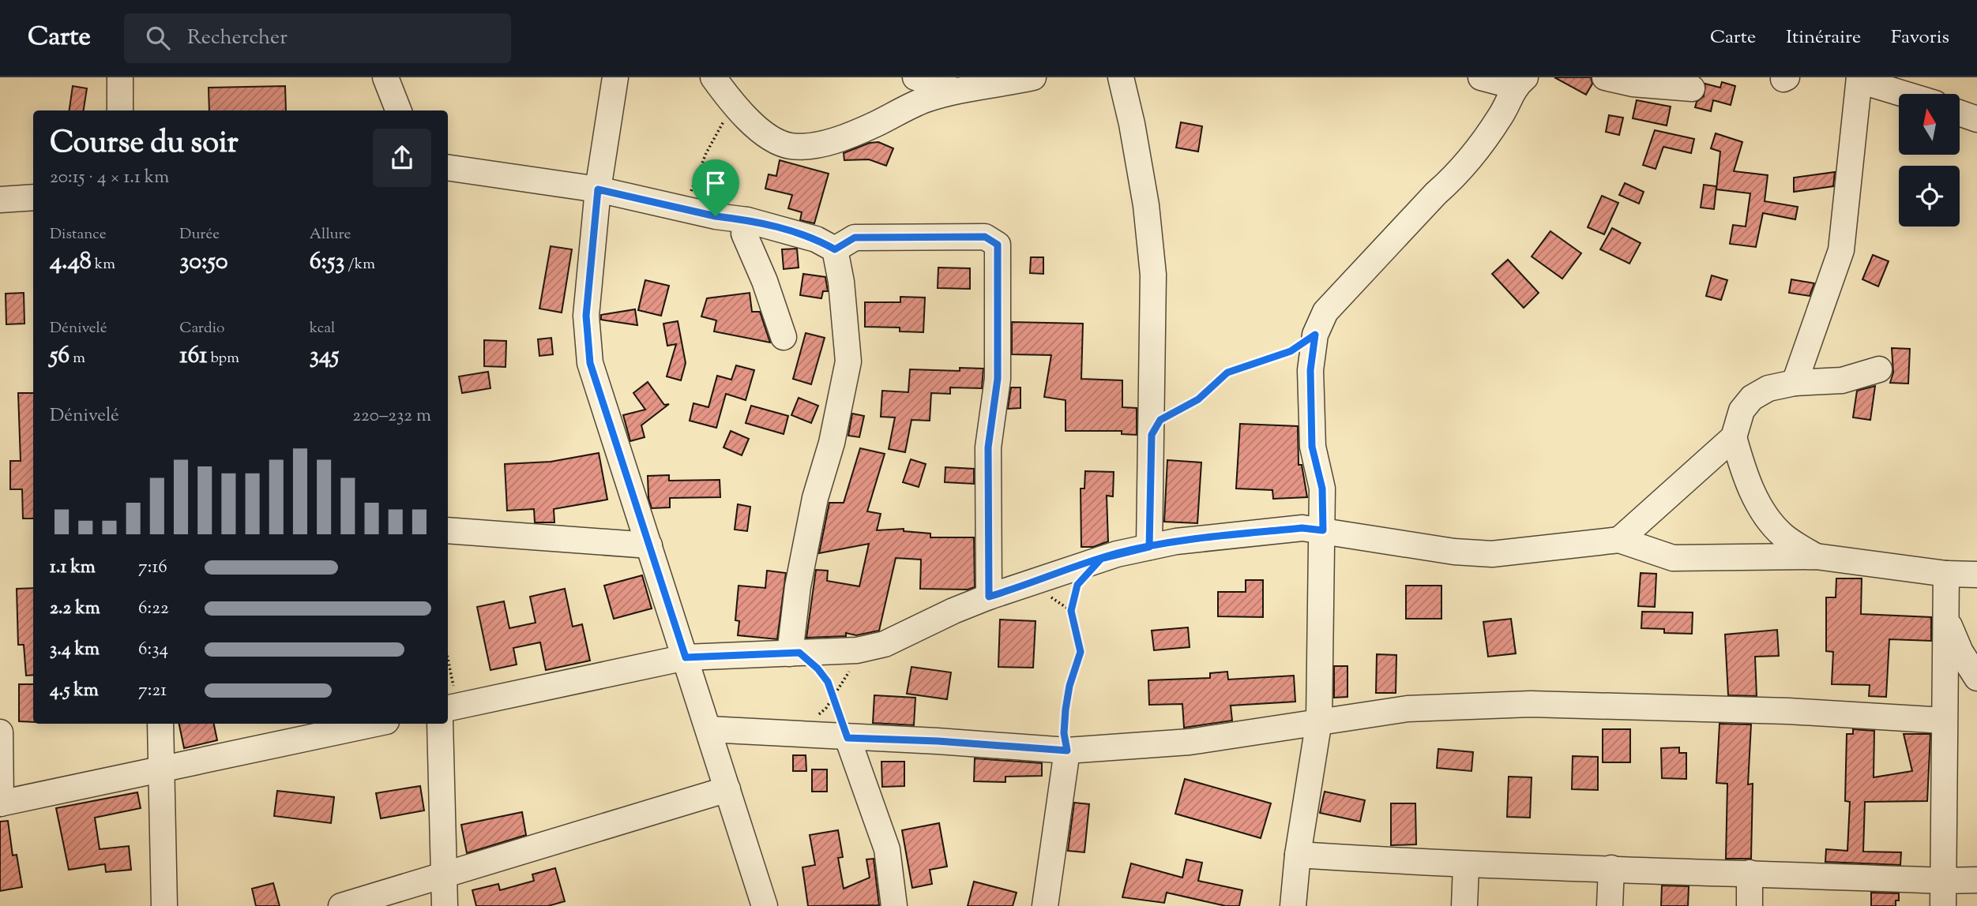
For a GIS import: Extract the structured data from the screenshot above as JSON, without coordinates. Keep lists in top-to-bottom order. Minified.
{"north":"top","page":{"header":"Carte","search":"Rechercher","nav":["Carte","Itinéraire","Favoris"],"heading":["Course du soir","20:15 · 4 × 1.1 km"],"stats":[["Distance","4.48 km"],["Durée","30:50"],["Allure","6:53 /km"],["Dénivelé","56 m"],["Cardio","161 bpm"],["kcal","345"]],"chart":["Dénivelé","220–232 m"],"list":[{"name":"1.1 km","note":"7:16"},{"name":"2.2 km","note":"6:22"},{"name":"3.4 km","note":"6:34"},{"name":"4.5 km","note":"7:21"}]}}
